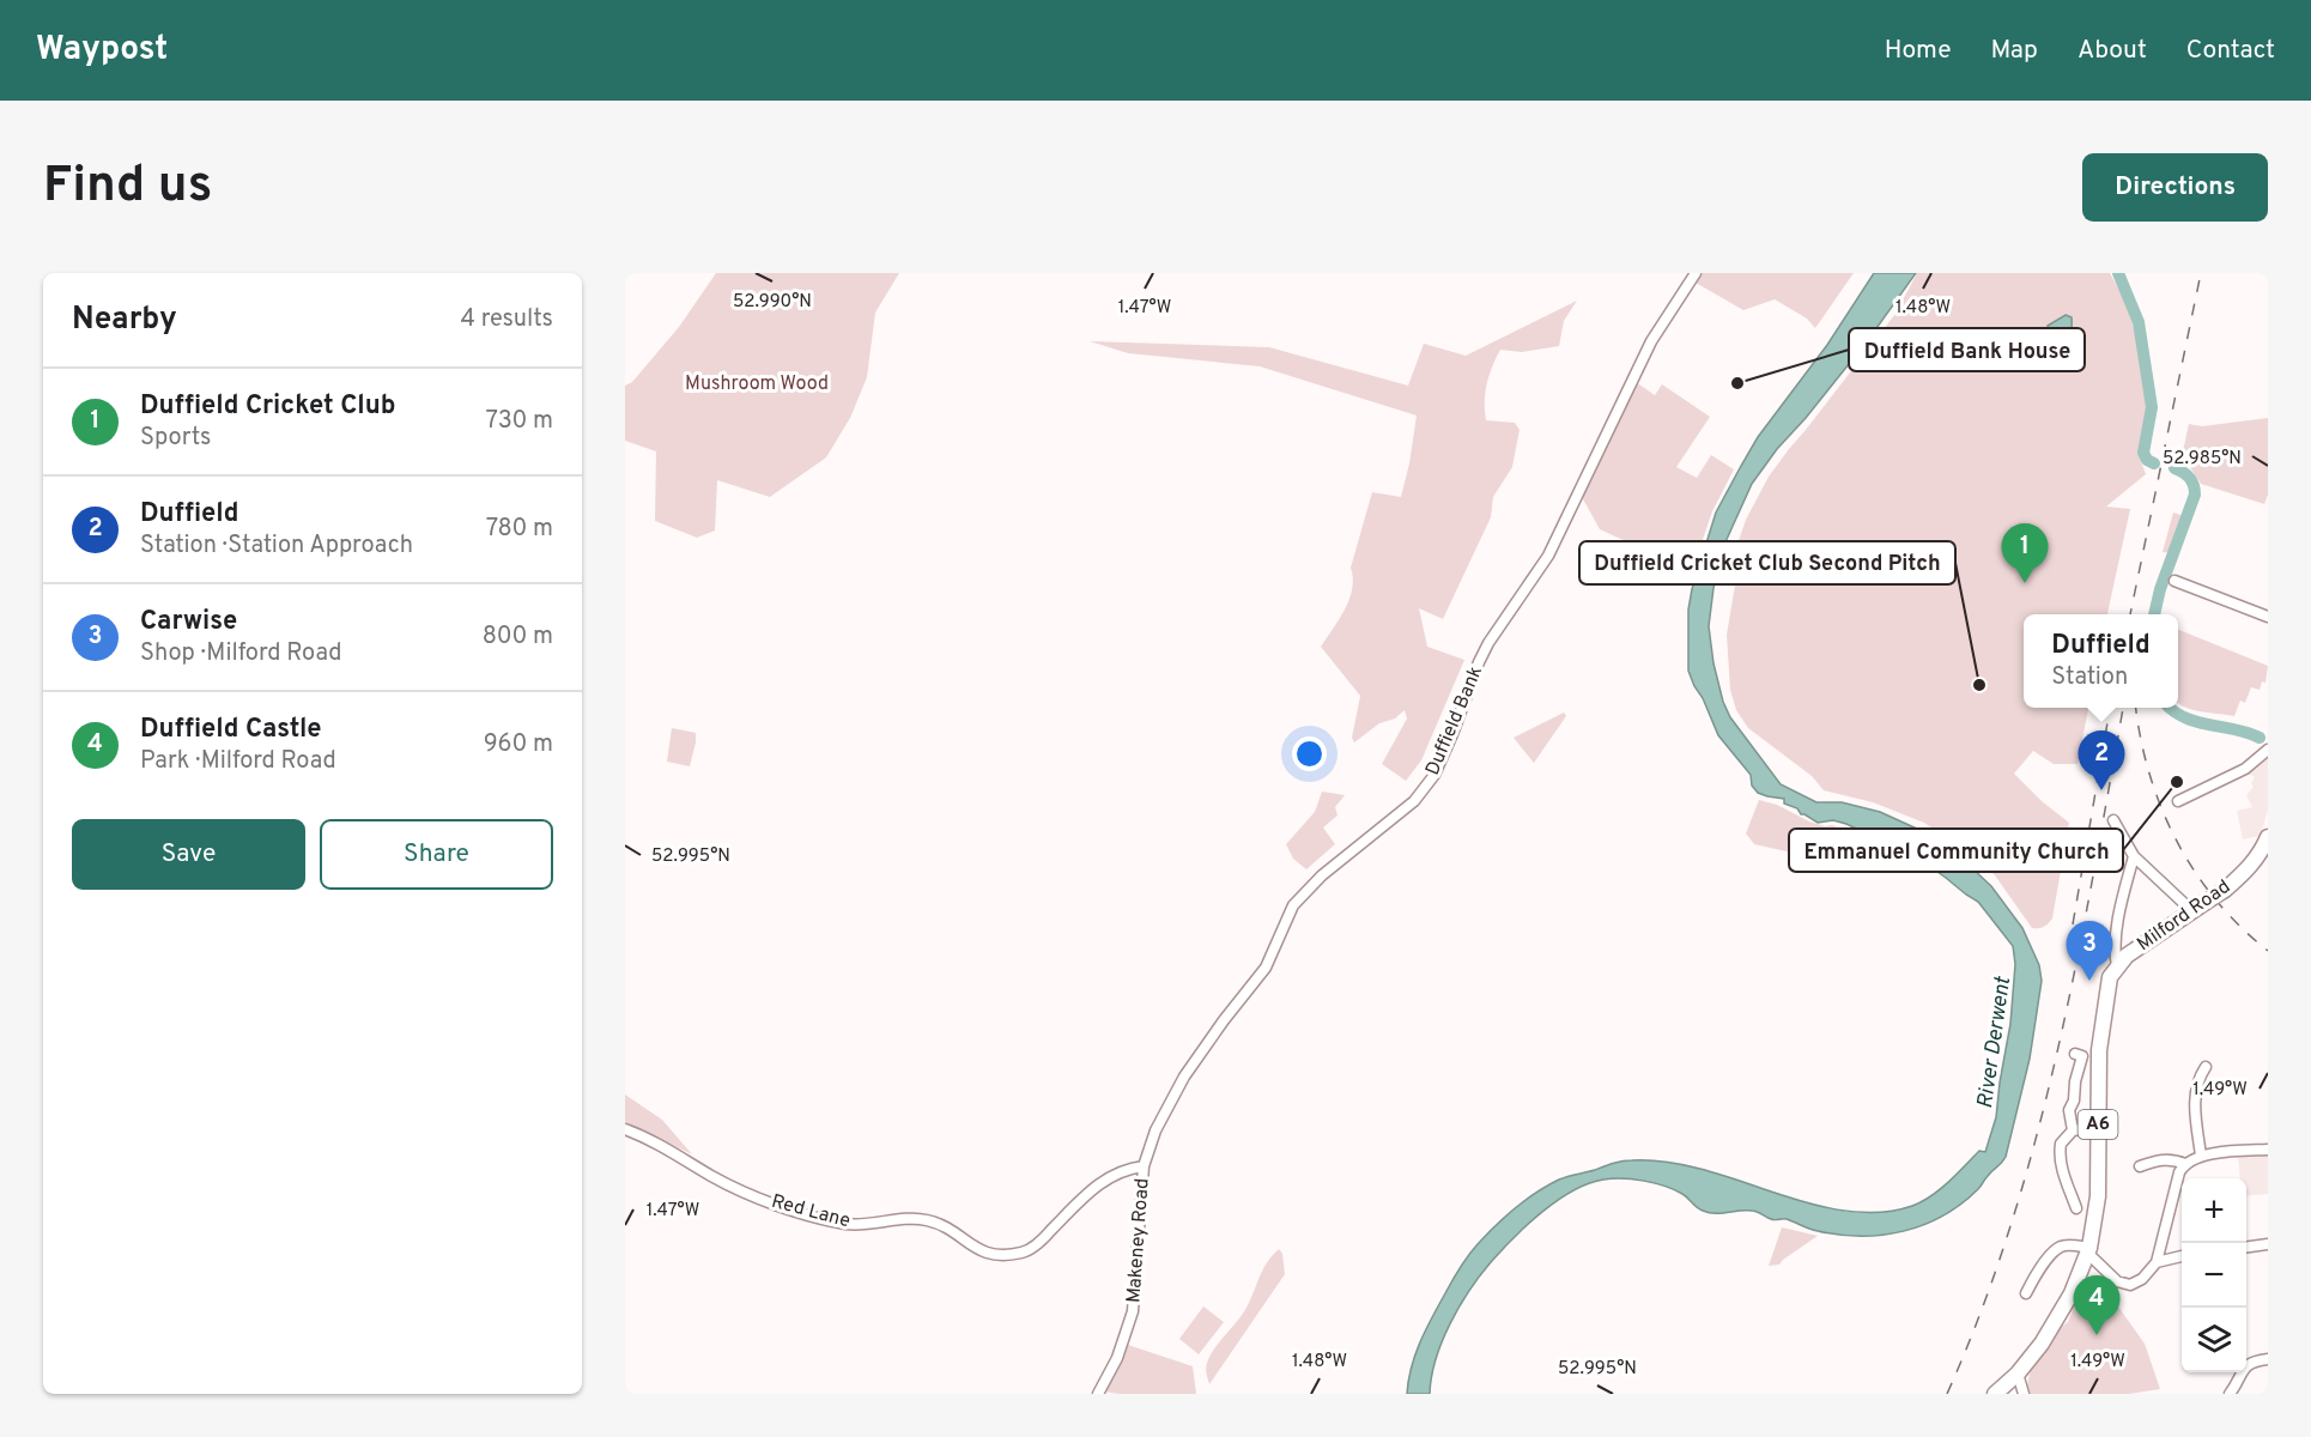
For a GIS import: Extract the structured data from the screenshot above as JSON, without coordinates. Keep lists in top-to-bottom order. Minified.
{"streets":{"highway":["Milford Road","A6"],"street":["Duffield Bank","Red Lane","Makeney Road"]},"crossings":[["Duffield Bank","Red Lane"],["Duffield Bank","Makeney Road"],["Red Lane","Makeney Road"]],"water":["River Derwent"],"parks":["Mushroom Wood"],"places":["Duffield Bank House","Duffield Cricket Club Second Pitch","Emmanuel Community Church"],"page":{"header":"Waypost","nav":["Home","Map","About","Contact"],"buttons":["Directions",["Save","Share"]],"title":"Find us","heading":["Nearby","4 results"],"list":[{"mark":"1","name":"Duffield Cricket Club","note":"Sports","value":"730 m"},{"mark":"2","name":"Duffield","note":"Station · Station Approach","value":"780 m"},{"mark":"3","name":"Carwise","note":"Shop · Milford Road","value":"800 m"},{"mark":"4","name":"Duffield Castle","note":"Park · Milford Road","value":"960 m"}],"pins":["1","2","3","4"],"popup":["Duffield","Station"],"map_buttons":["+","−"]},"coordinates":["52.990°N","1.47°W","1.48°W","52.985°N","52.995°N","1.49°W"]}
